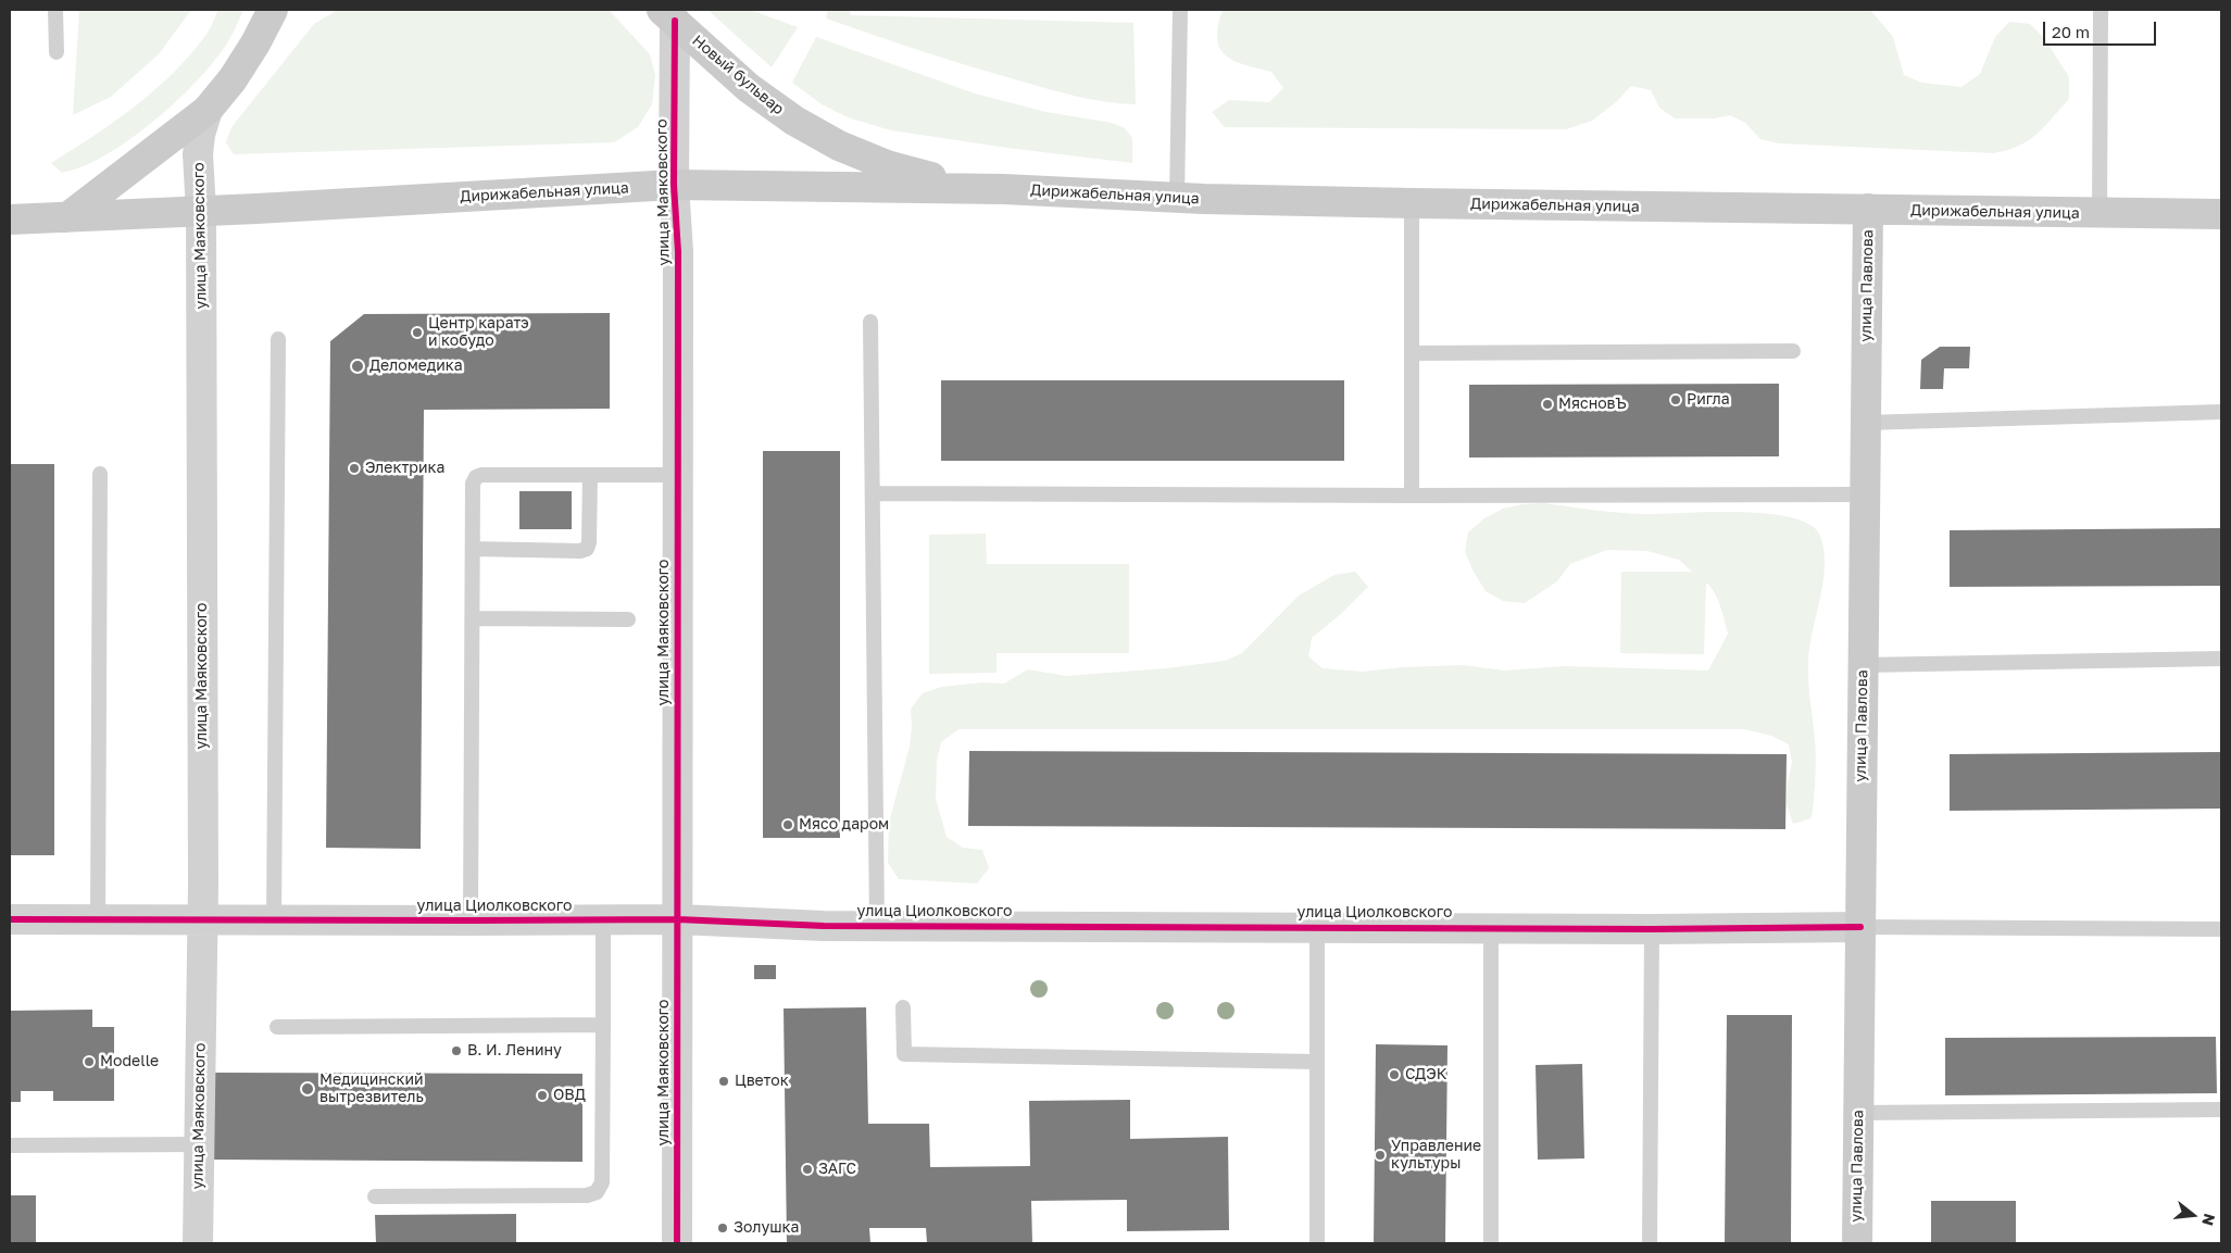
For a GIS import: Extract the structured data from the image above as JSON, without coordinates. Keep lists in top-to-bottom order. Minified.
{"streets":{"main road":["Новый бульвар","Дирижабельная улица","улица Павлова"],"street":["улица Маяковского","улица Циолковского"]},"crossings":[["Новый бульвар","Дирижабельная улица"],["Новый бульвар","улица Маяковского"],["Дирижабельная улица","улица Маяковского"],["Дирижабельная улица","улица Павлова"],["улица Маяковского","улица Циолковского"],["улица Павлова","улица Циолковского"]],"places":["Центр каратэ и кобудо","Деломедика","Ригла","МясновЪ","Электрика","Мясо даром","В. И. Ленину","Modelle","СДЭК","Цветок","Медицинский вытрезвитель","ОВД","Управление культуры","ЗАГС","Золушка"],"scale_bar":"20 m","north":"right"}
